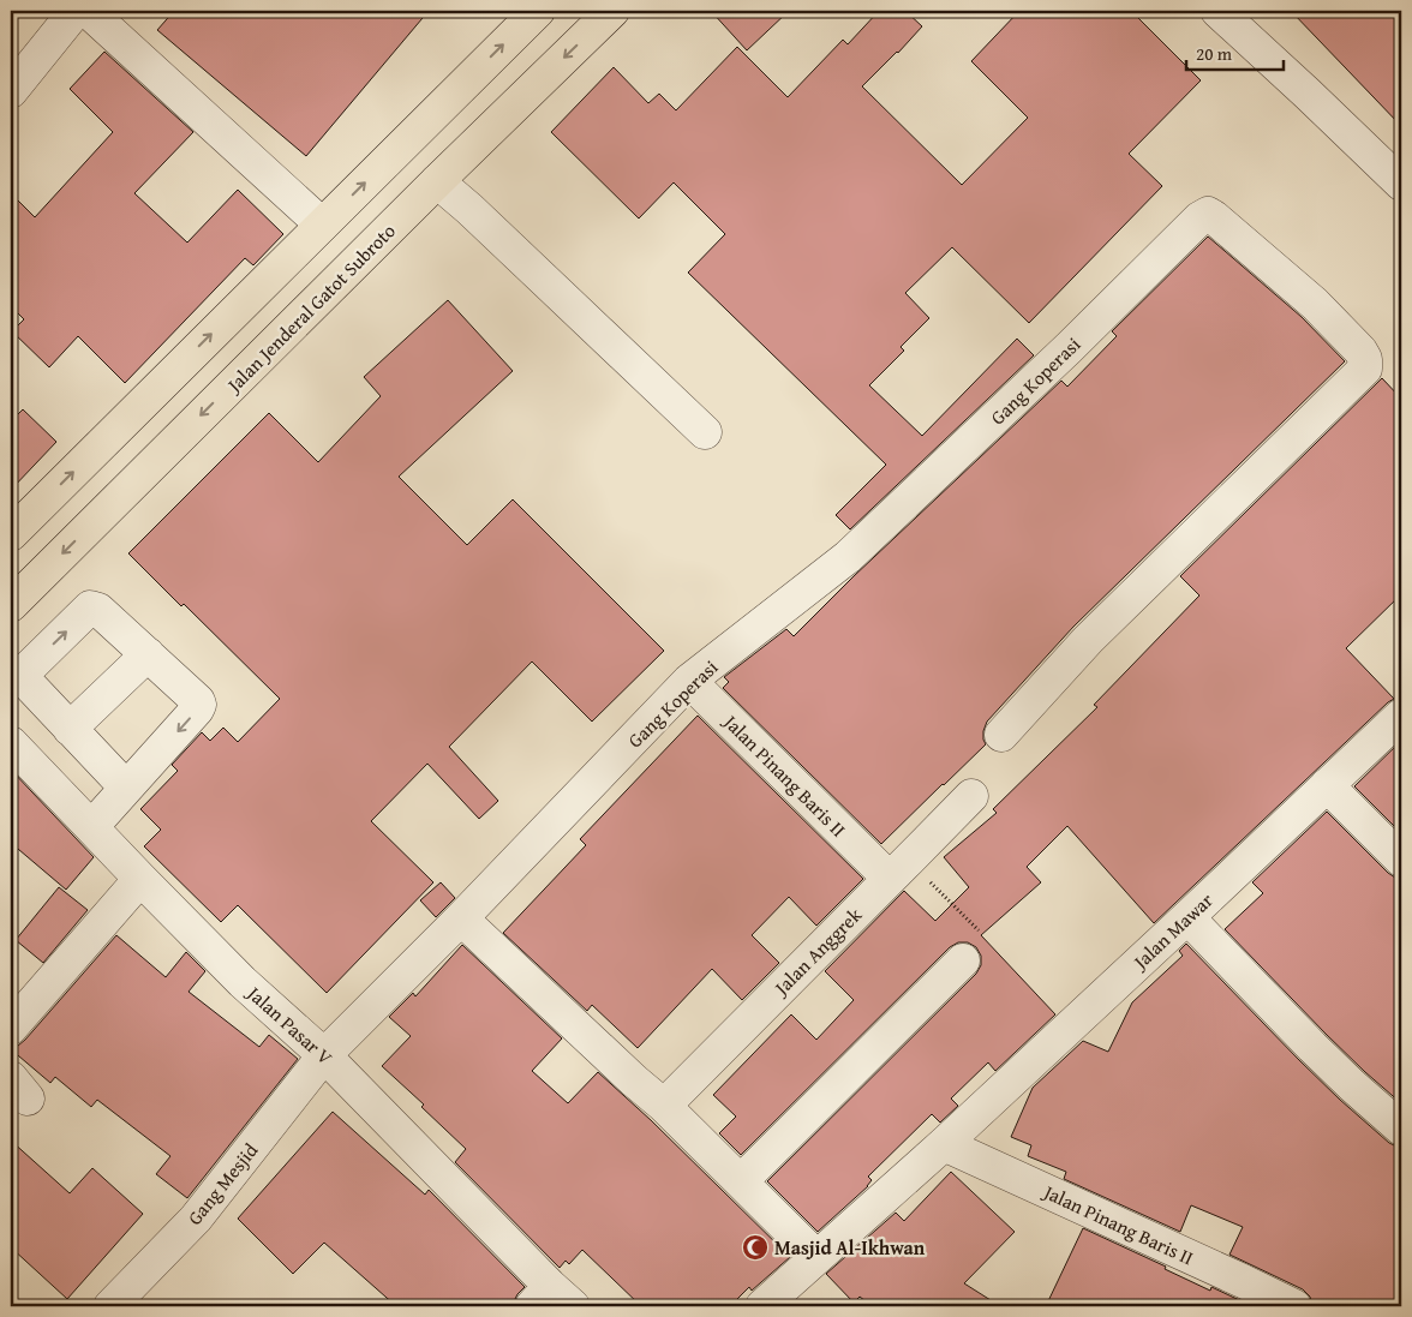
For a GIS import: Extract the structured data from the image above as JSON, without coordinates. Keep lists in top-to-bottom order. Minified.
{"streets":{"highway":["Jalan Jenderal Gatot Subroto"],"street":["Gang Koperasi","Jalan Pinang Baris II","Jalan Mawar","Jalan Anggrek","Jalan Pasar V","Gang Mesjid"]},"crossings":[["Gang Koperasi","Jalan Pinang Baris II"],["Gang Koperasi","Jalan Pasar V"],["Gang Koperasi","Gang Mesjid"],["Jalan Pinang Baris II","Jalan Mawar"],["Jalan Pinang Baris II","Jalan Anggrek"],["Jalan Pasar V","Gang Mesjid"]],"places":{"mosque":["Masjid Al-Ikhwan"]},"scale_bar":"20 m"}
